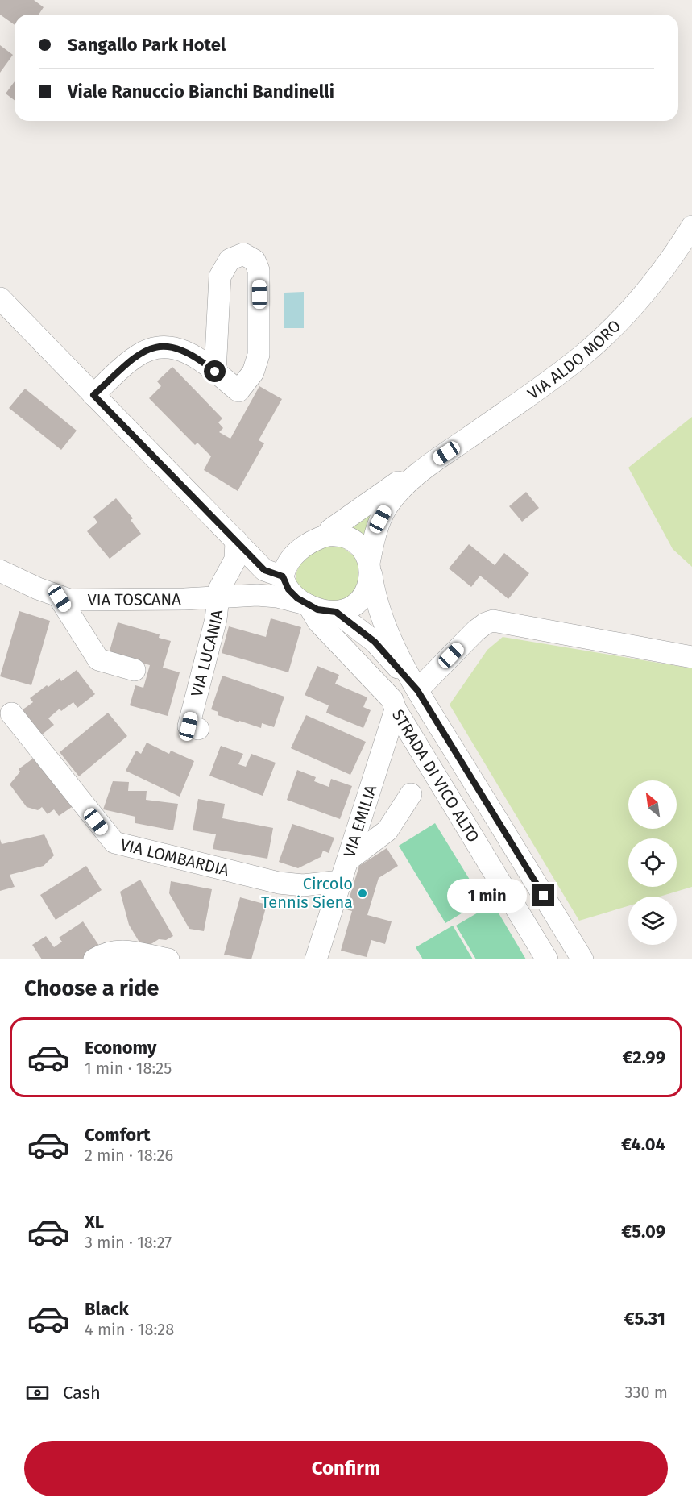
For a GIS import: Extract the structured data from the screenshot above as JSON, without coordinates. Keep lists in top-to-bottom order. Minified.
{"streets":{"street":["VIA ALDO MORO","VIA TOSCANA","VIA LUCANIA","STRADA DI VICO ALTO","VIA EMILIA","VIA LOMBARDIA"]},"crossings":[["VIA ALDO MORO","VIA TOSCANA"],["VIA ALDO MORO","STRADA DI VICO ALTO"],["VIA TOSCANA","VIA LUCANIA"],["VIA TOSCANA","STRADA DI VICO ALTO"],["STRADA DI VICO ALTO","VIA EMILIA"],["VIA EMILIA","VIA LOMBARDIA"]],"places":["Circolo Tennis Siena"],"north":"top left","page":{"banner":["Sangallo Park Hotel","Viale Ranuccio Bianchi Bandinelli"],"bubble":"1 min","heading":"Choose a ride","list":[{"name":"Economy","note":"1 min · 18:25","value":"€2.99"},{"name":"Comfort","note":"2 min · 18:26","value":"€4.04"},{"name":"XL","note":"3 min · 18:27","value":"€5.09"},{"name":"Black","note":"4 min · 18:28","value":"€5.31"}],"pay":["Cash","330 m"],"buttons":"Confirm"}}
